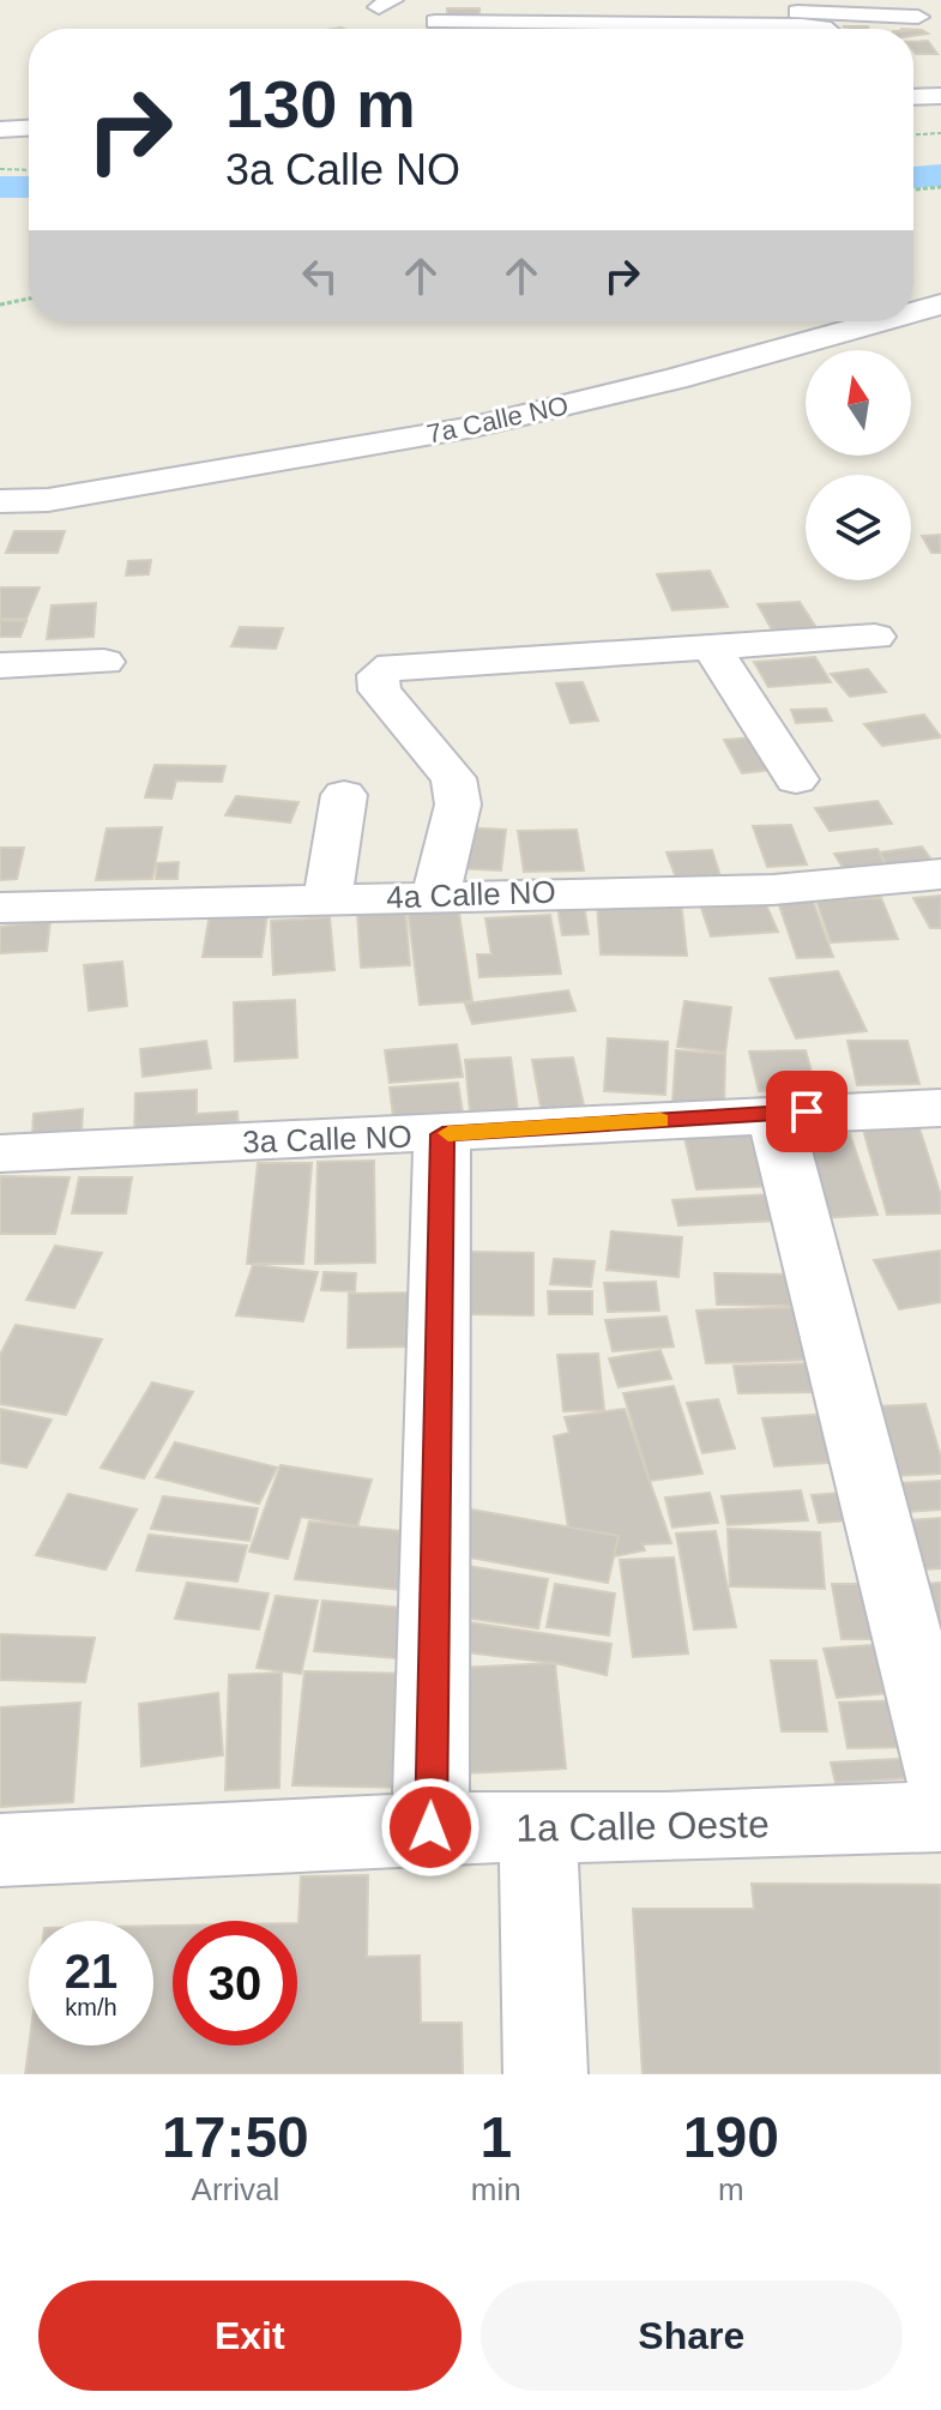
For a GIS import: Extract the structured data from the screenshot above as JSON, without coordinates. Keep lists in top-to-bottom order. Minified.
{"streets":{"street":["7a Calle NO","4a Calle NO","3a Calle NO","1a Calle Oeste"]},"north":"top","page":{"turn":["130 m","3a Calle NO"],"speed":"21 km/h","limit":"30","eta":["17:50","Arrival","1","min","190","m"],"buttons":["Exit","Share"]}}
